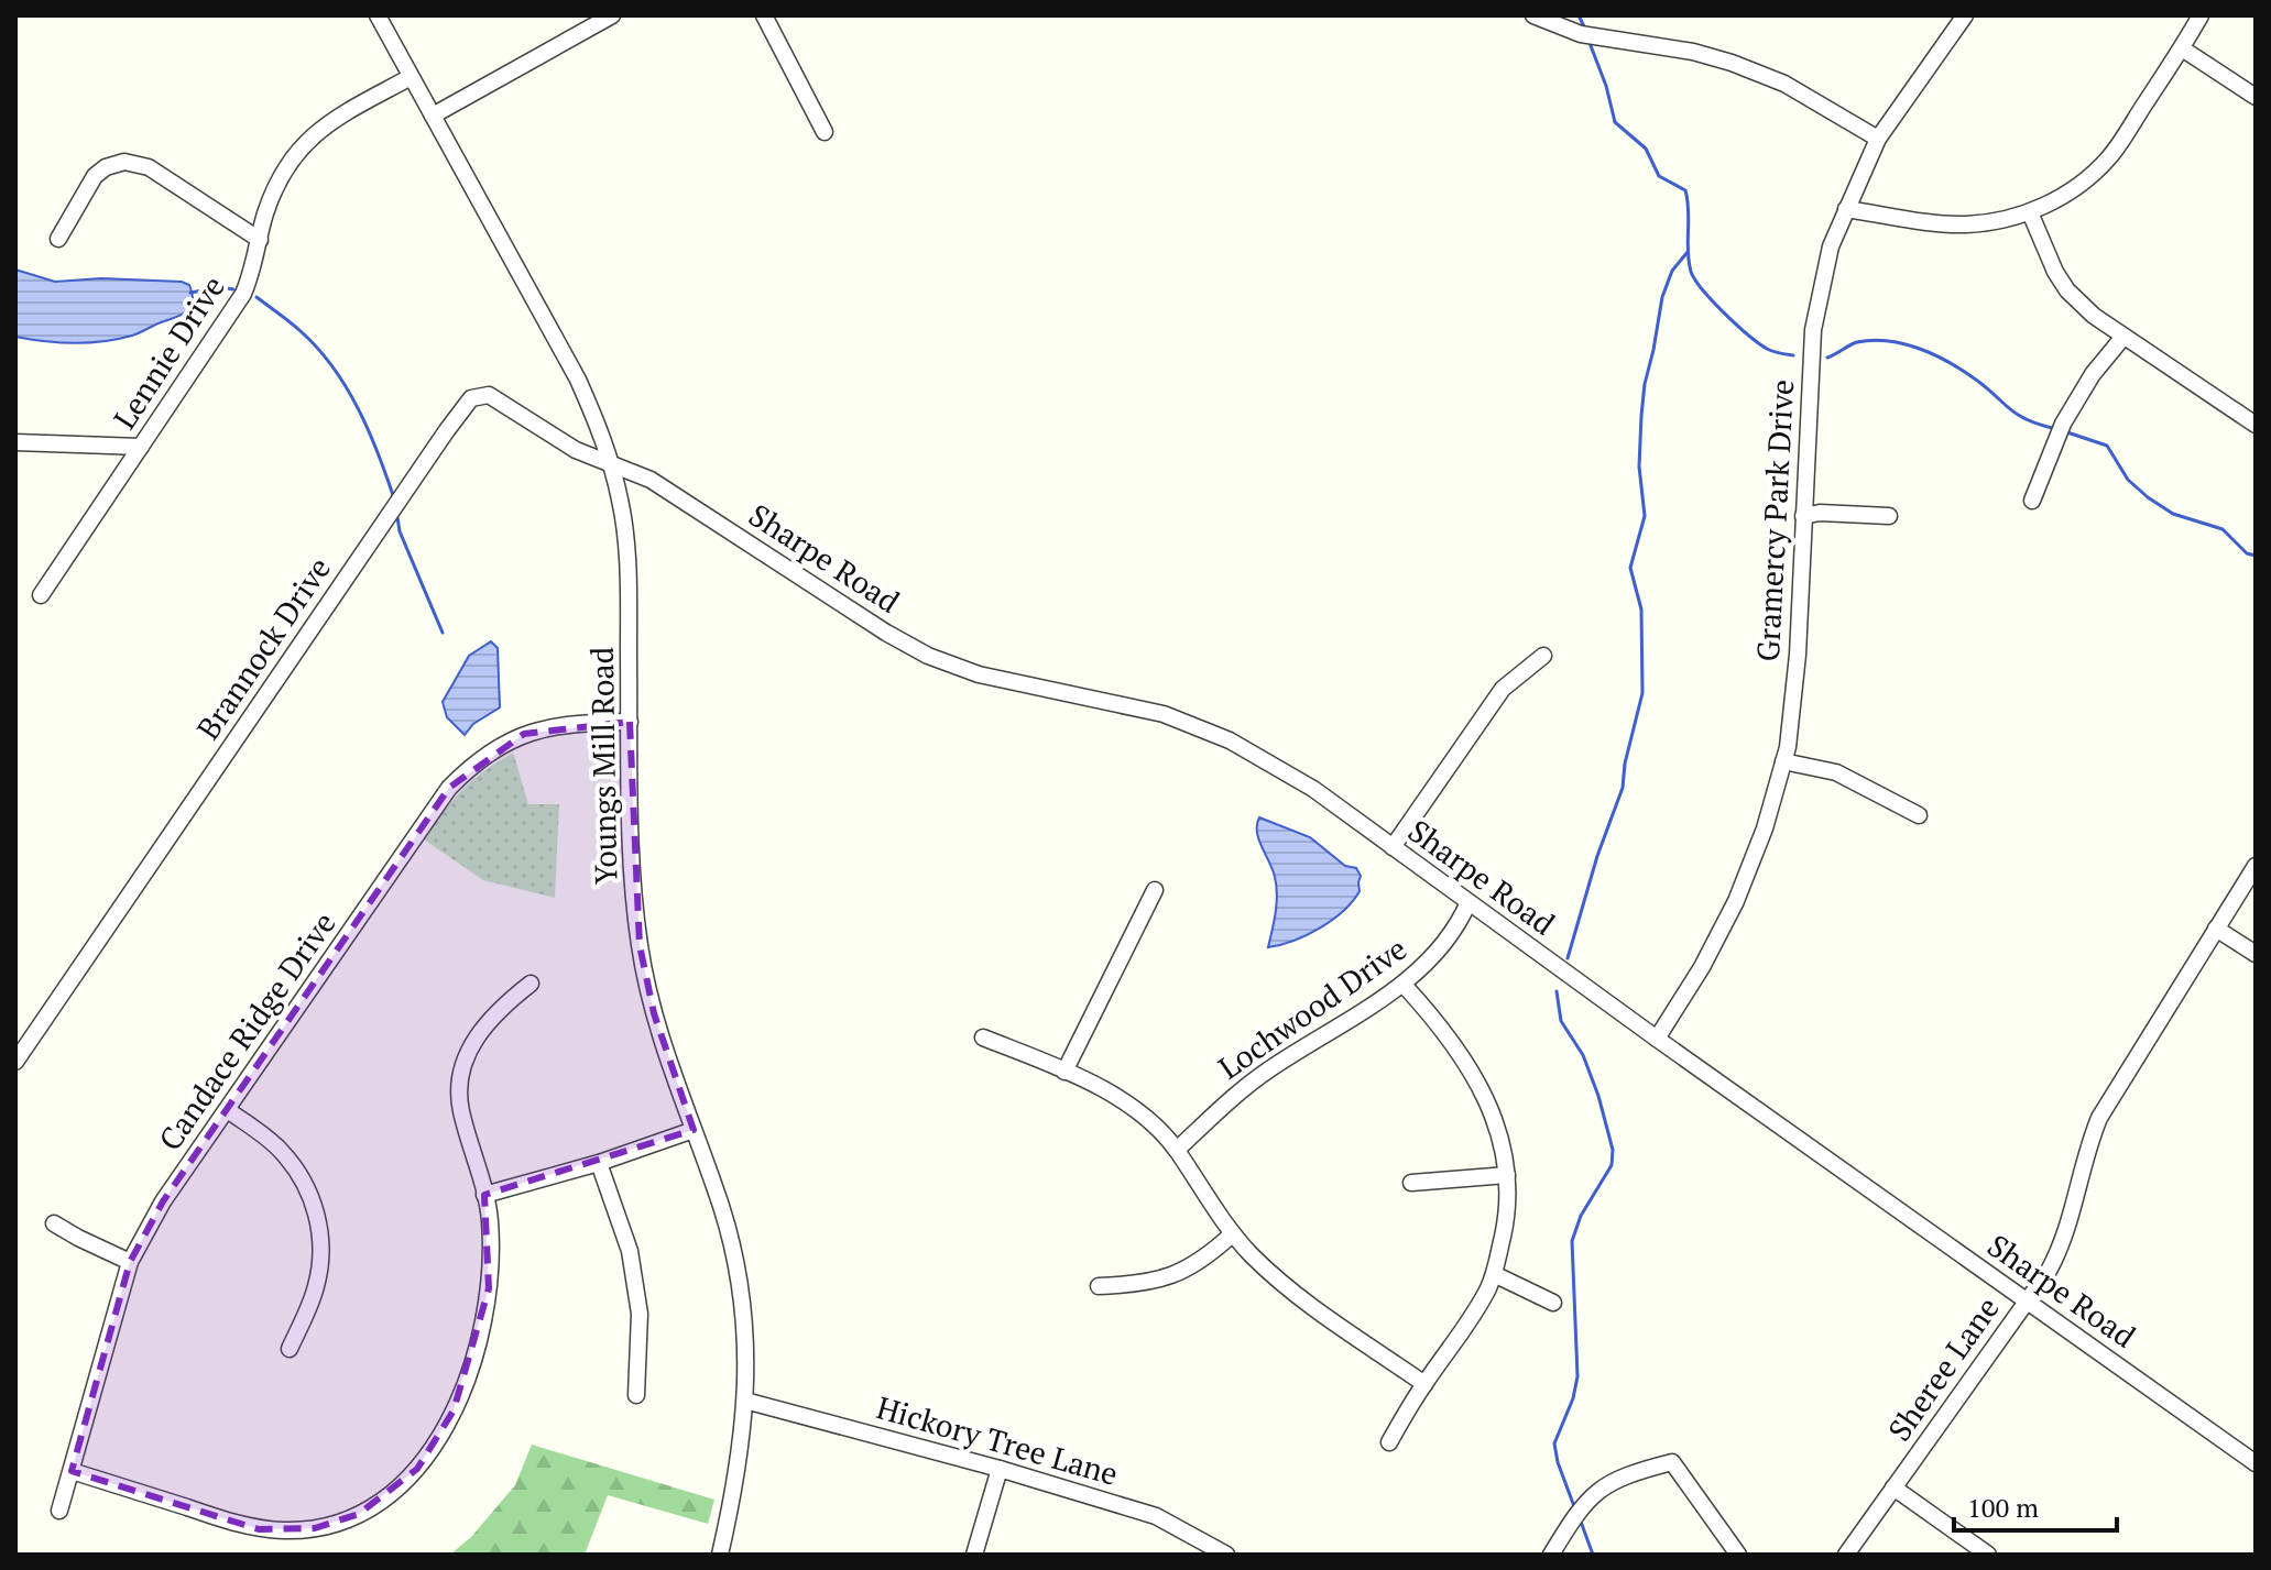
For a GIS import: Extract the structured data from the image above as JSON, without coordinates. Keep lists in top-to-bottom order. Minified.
{"streets":{"street":["Lennie Drive","Gramercy Park Drive","Sharpe Road","Brannock Drive","Youngs Mill Road","Lochwood Drive","Candace Ridge Drive","Sheree Lane","Hickory Tree Lane"]},"crossings":[["Lennie Drive","Youngs Mill Road"],["Gramercy Park Drive","Sharpe Road"],["Sharpe Road","Brannock Drive"],["Sharpe Road","Youngs Mill Road"],["Sharpe Road","Lochwood Drive"],["Sharpe Road","Sheree Lane"],["Brannock Drive","Youngs Mill Road"],["Youngs Mill Road","Candace Ridge Drive"],["Youngs Mill Road","Hickory Tree Lane"]],"scale_bar":"100 m"}
